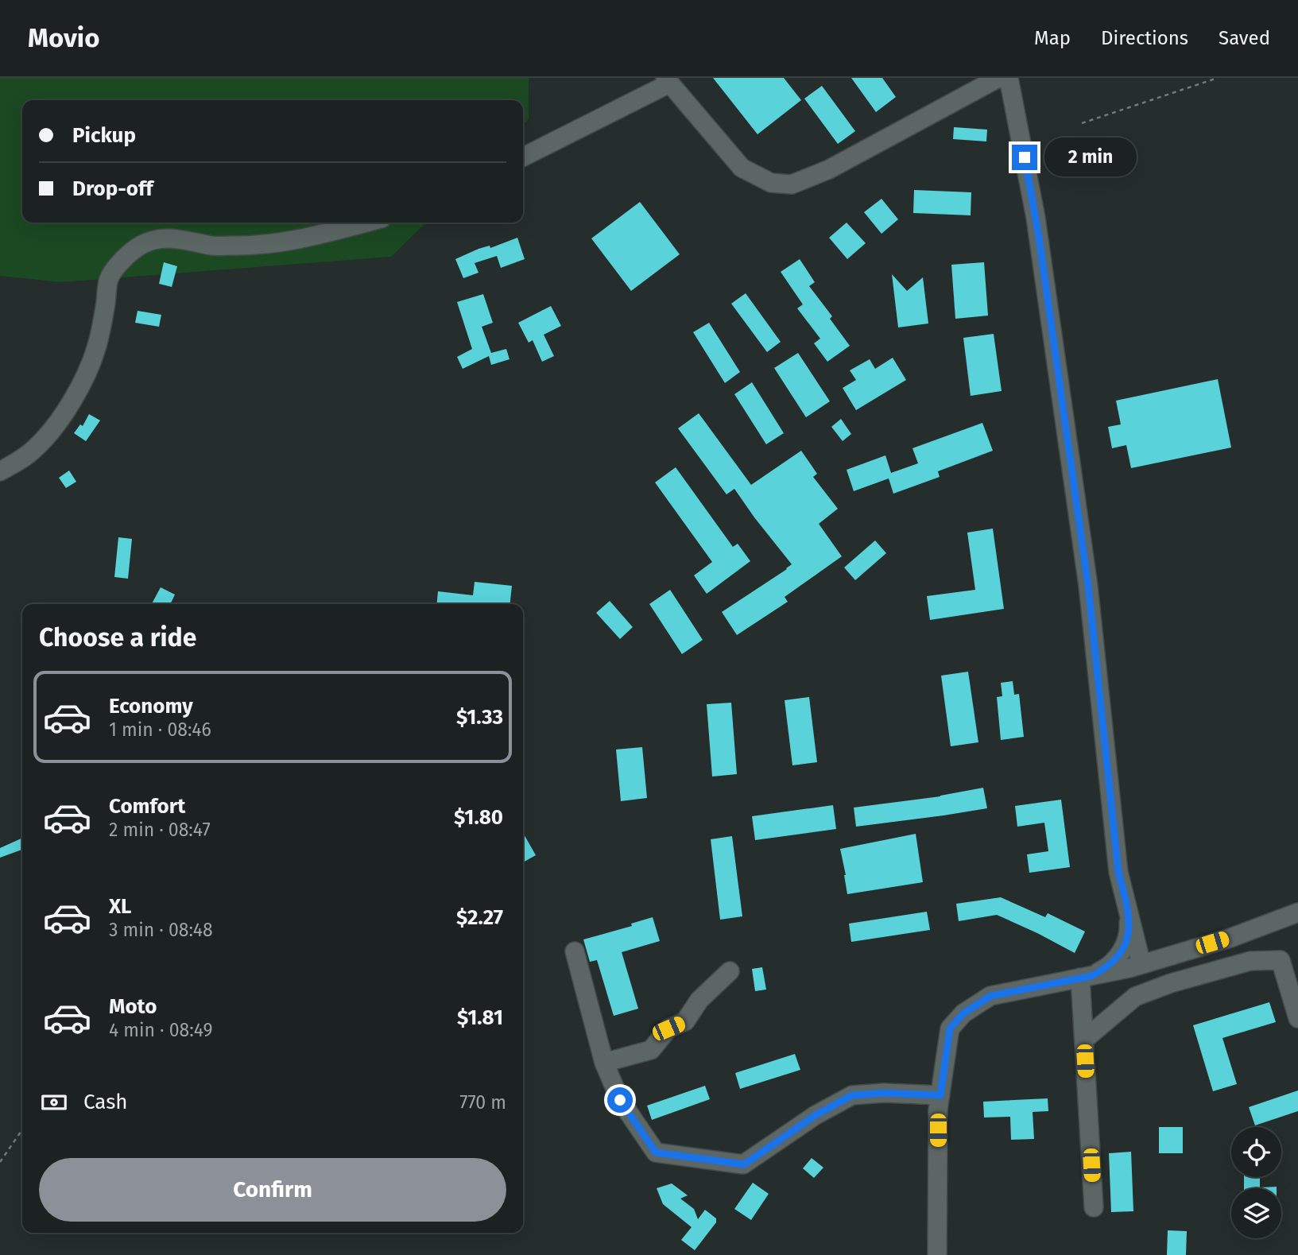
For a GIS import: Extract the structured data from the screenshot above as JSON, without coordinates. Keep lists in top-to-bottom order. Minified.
{"page":{"header":"Movio","nav":["Map","Directions","Saved"],"banner":["Pickup","Drop-off"],"bubble":"2 min","heading":"Choose a ride","list":[{"name":"Economy","note":"1 min · 08:46","value":"$1.33"},{"name":"Comfort","note":"2 min · 08:47","value":"$1.80"},{"name":"XL","note":"3 min · 08:48","value":"$2.27"},{"name":"Moto","note":"4 min · 08:49","value":"$1.81"}],"pay":["Cash","770 m"],"buttons":"Confirm"}}
